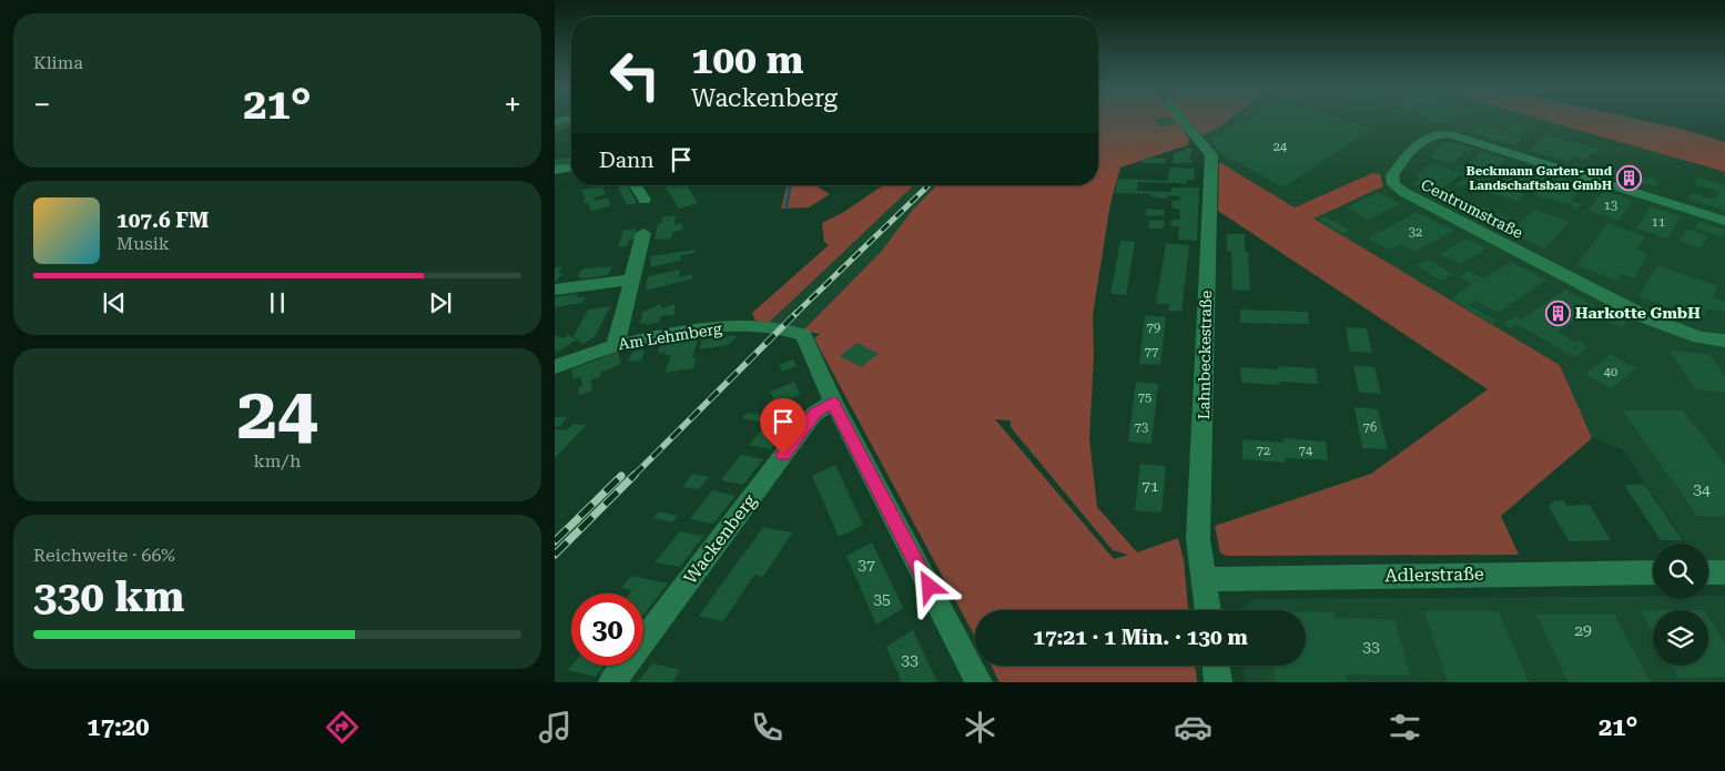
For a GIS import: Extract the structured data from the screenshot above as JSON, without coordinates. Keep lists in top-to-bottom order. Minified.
{"streets":{"street":["Centrumstraße","Am Lehmberg","Lahnbeckestraße","Wackenberg","Adlerstraße"]},"crossings":[["Am Lehmberg","Wackenberg"],["Lahnbeckestraße","Adlerstraße"]],"places":{"building":["Beckmann Garten- und Landschaftsbau GmbH","Harkotte GmbH"]},"house_numbers":["24","13","11","32","79","77","40","75","73","76","72","74","71","34","37","35","29","33","33"],"page":{"tile":["Klima",["24","km/h"],["Reichweite · 66%","330 km"]],"turn":["100 m","Wackenberg"],"heat":["−","21°","+"],"then":"Dann","song":["107.6 FM","Musik"],"limit":"30","trip":"17:21 · 1 Min. · 130 m","tabs":["17:20","21°"]}}
